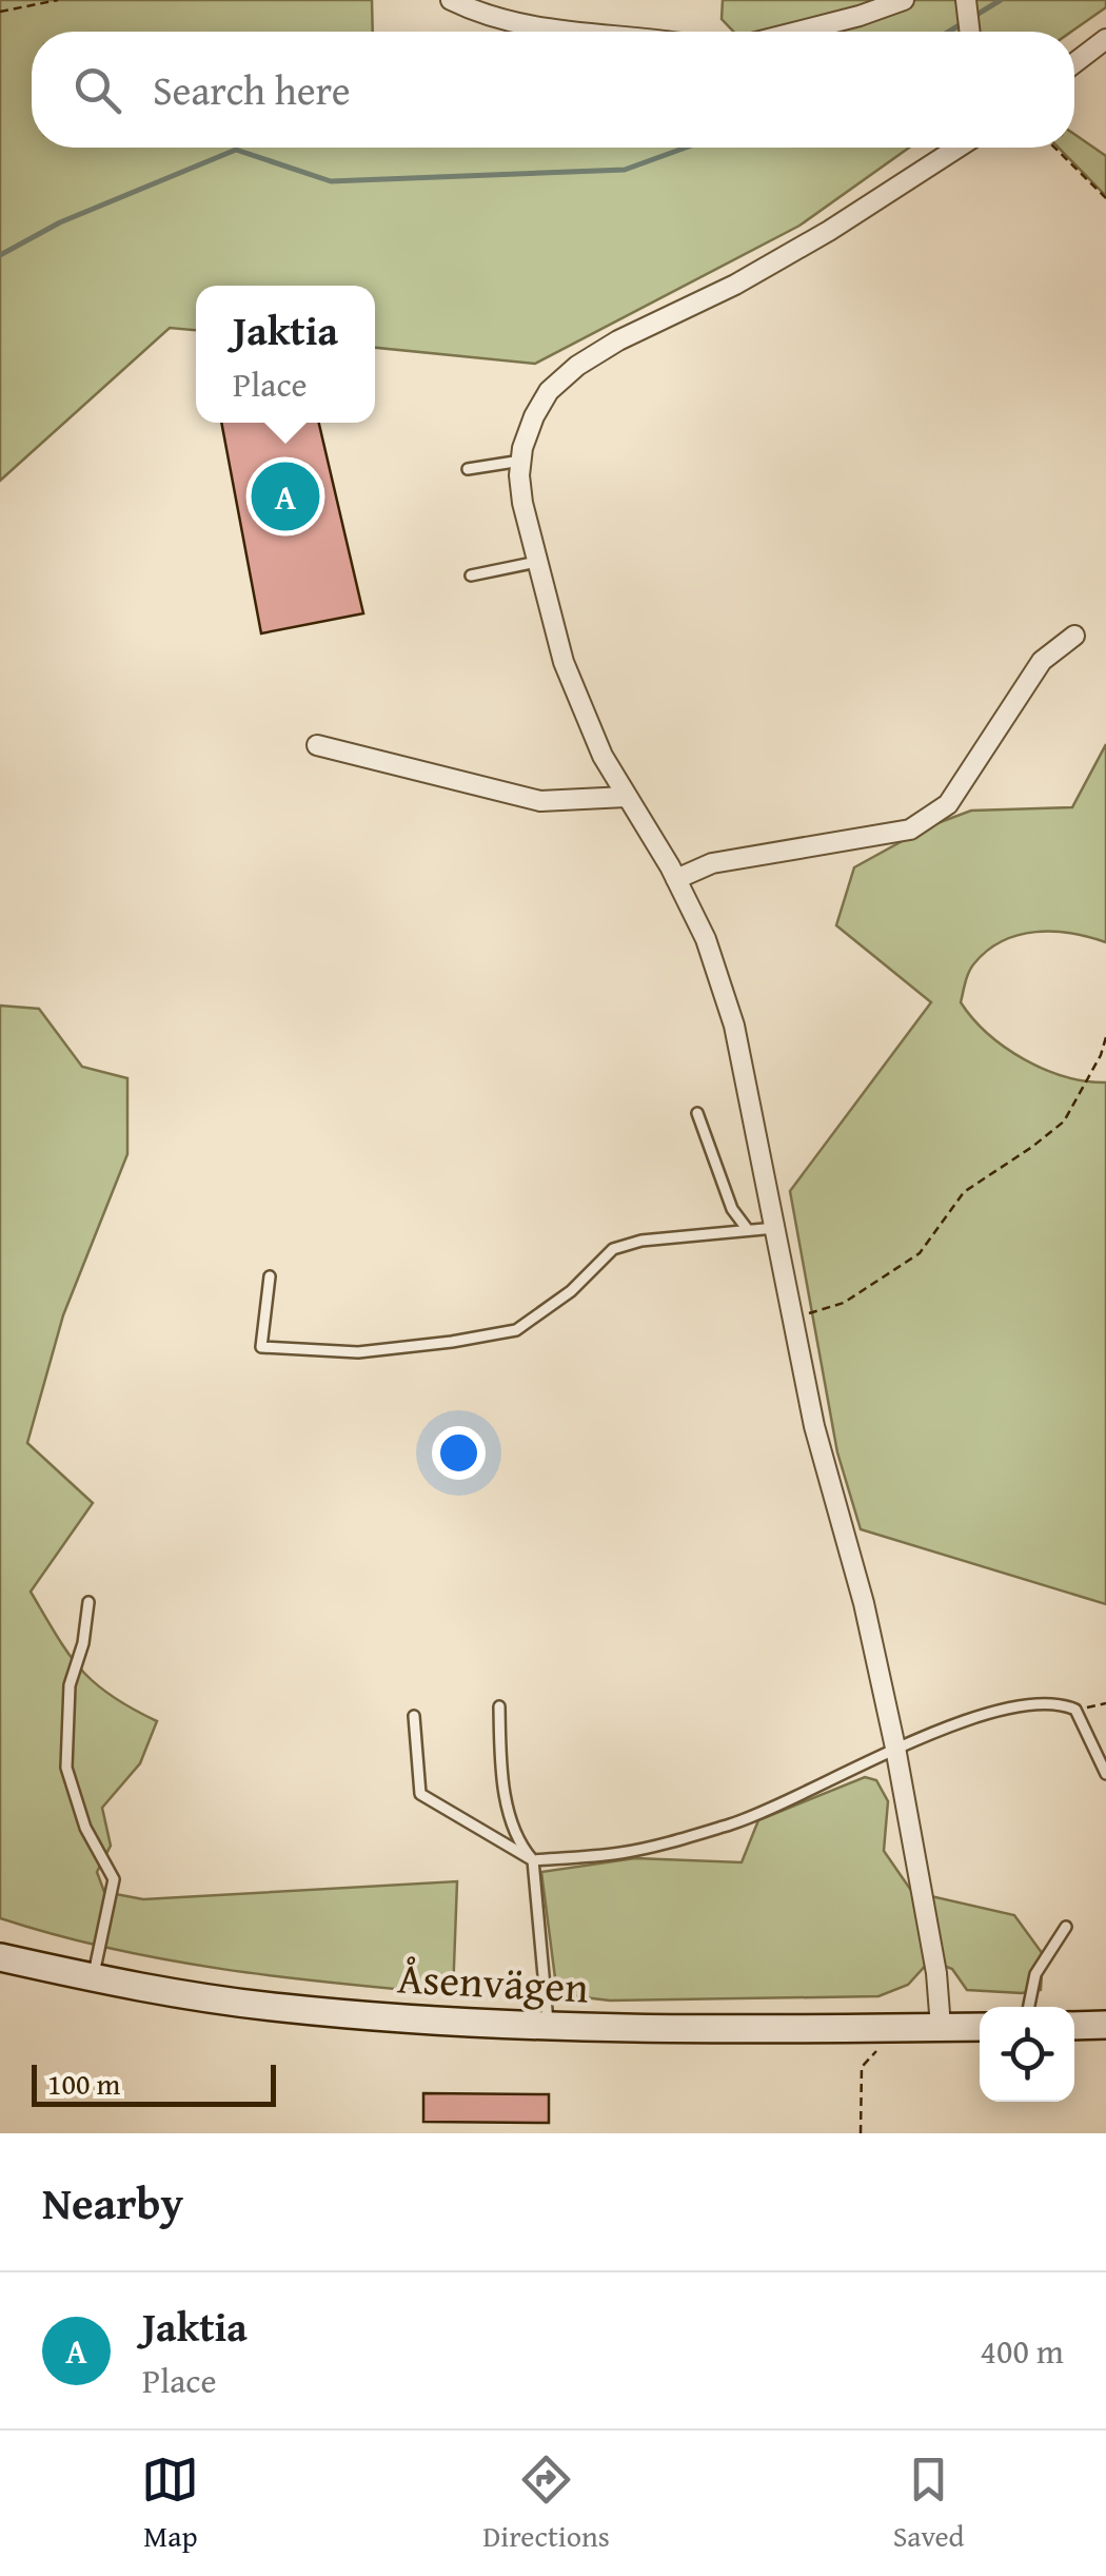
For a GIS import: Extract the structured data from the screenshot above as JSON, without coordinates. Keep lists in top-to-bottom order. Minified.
{"streets":{"street":["Åsenvägen"]},"scale_bar":"100 m","page":{"search":"Search here","popup":["Jaktia","Place"],"pins":"A","scale":"100 m","heading":"Nearby","list":[{"mark":"A","name":"Jaktia","note":"Place","value":"400 m"}],"nav":["Map","Directions","Saved"]}}
